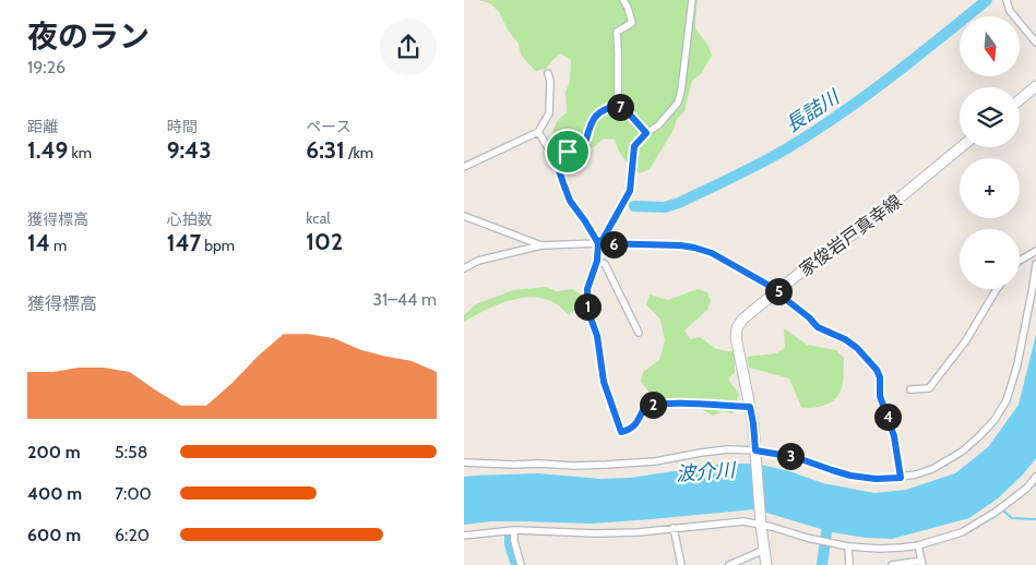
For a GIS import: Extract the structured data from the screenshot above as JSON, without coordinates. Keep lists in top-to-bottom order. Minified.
{"streets":{"main road":["家俊岩戸真幸線"]},"water":["長詰川","波介川"],"north":"bottom","page":{"heading":["夜のラン","19:26"],"map_buttons":["+","−"],"stats":[["距離","1.49 km"],["時間","9:43"],["ペース","6:31 /km"],["獲得標高","14 m"],["心拍数","147 bpm"],["kcal","102"]],"pins":["7","6","5","1","2","4","3"],"chart":["獲得標高","31–44 m"],"list":[{"name":"200 m","note":"5:58"},{"name":"400 m","note":"7:00"},{"name":"600 m","note":"6:20"}]}}
